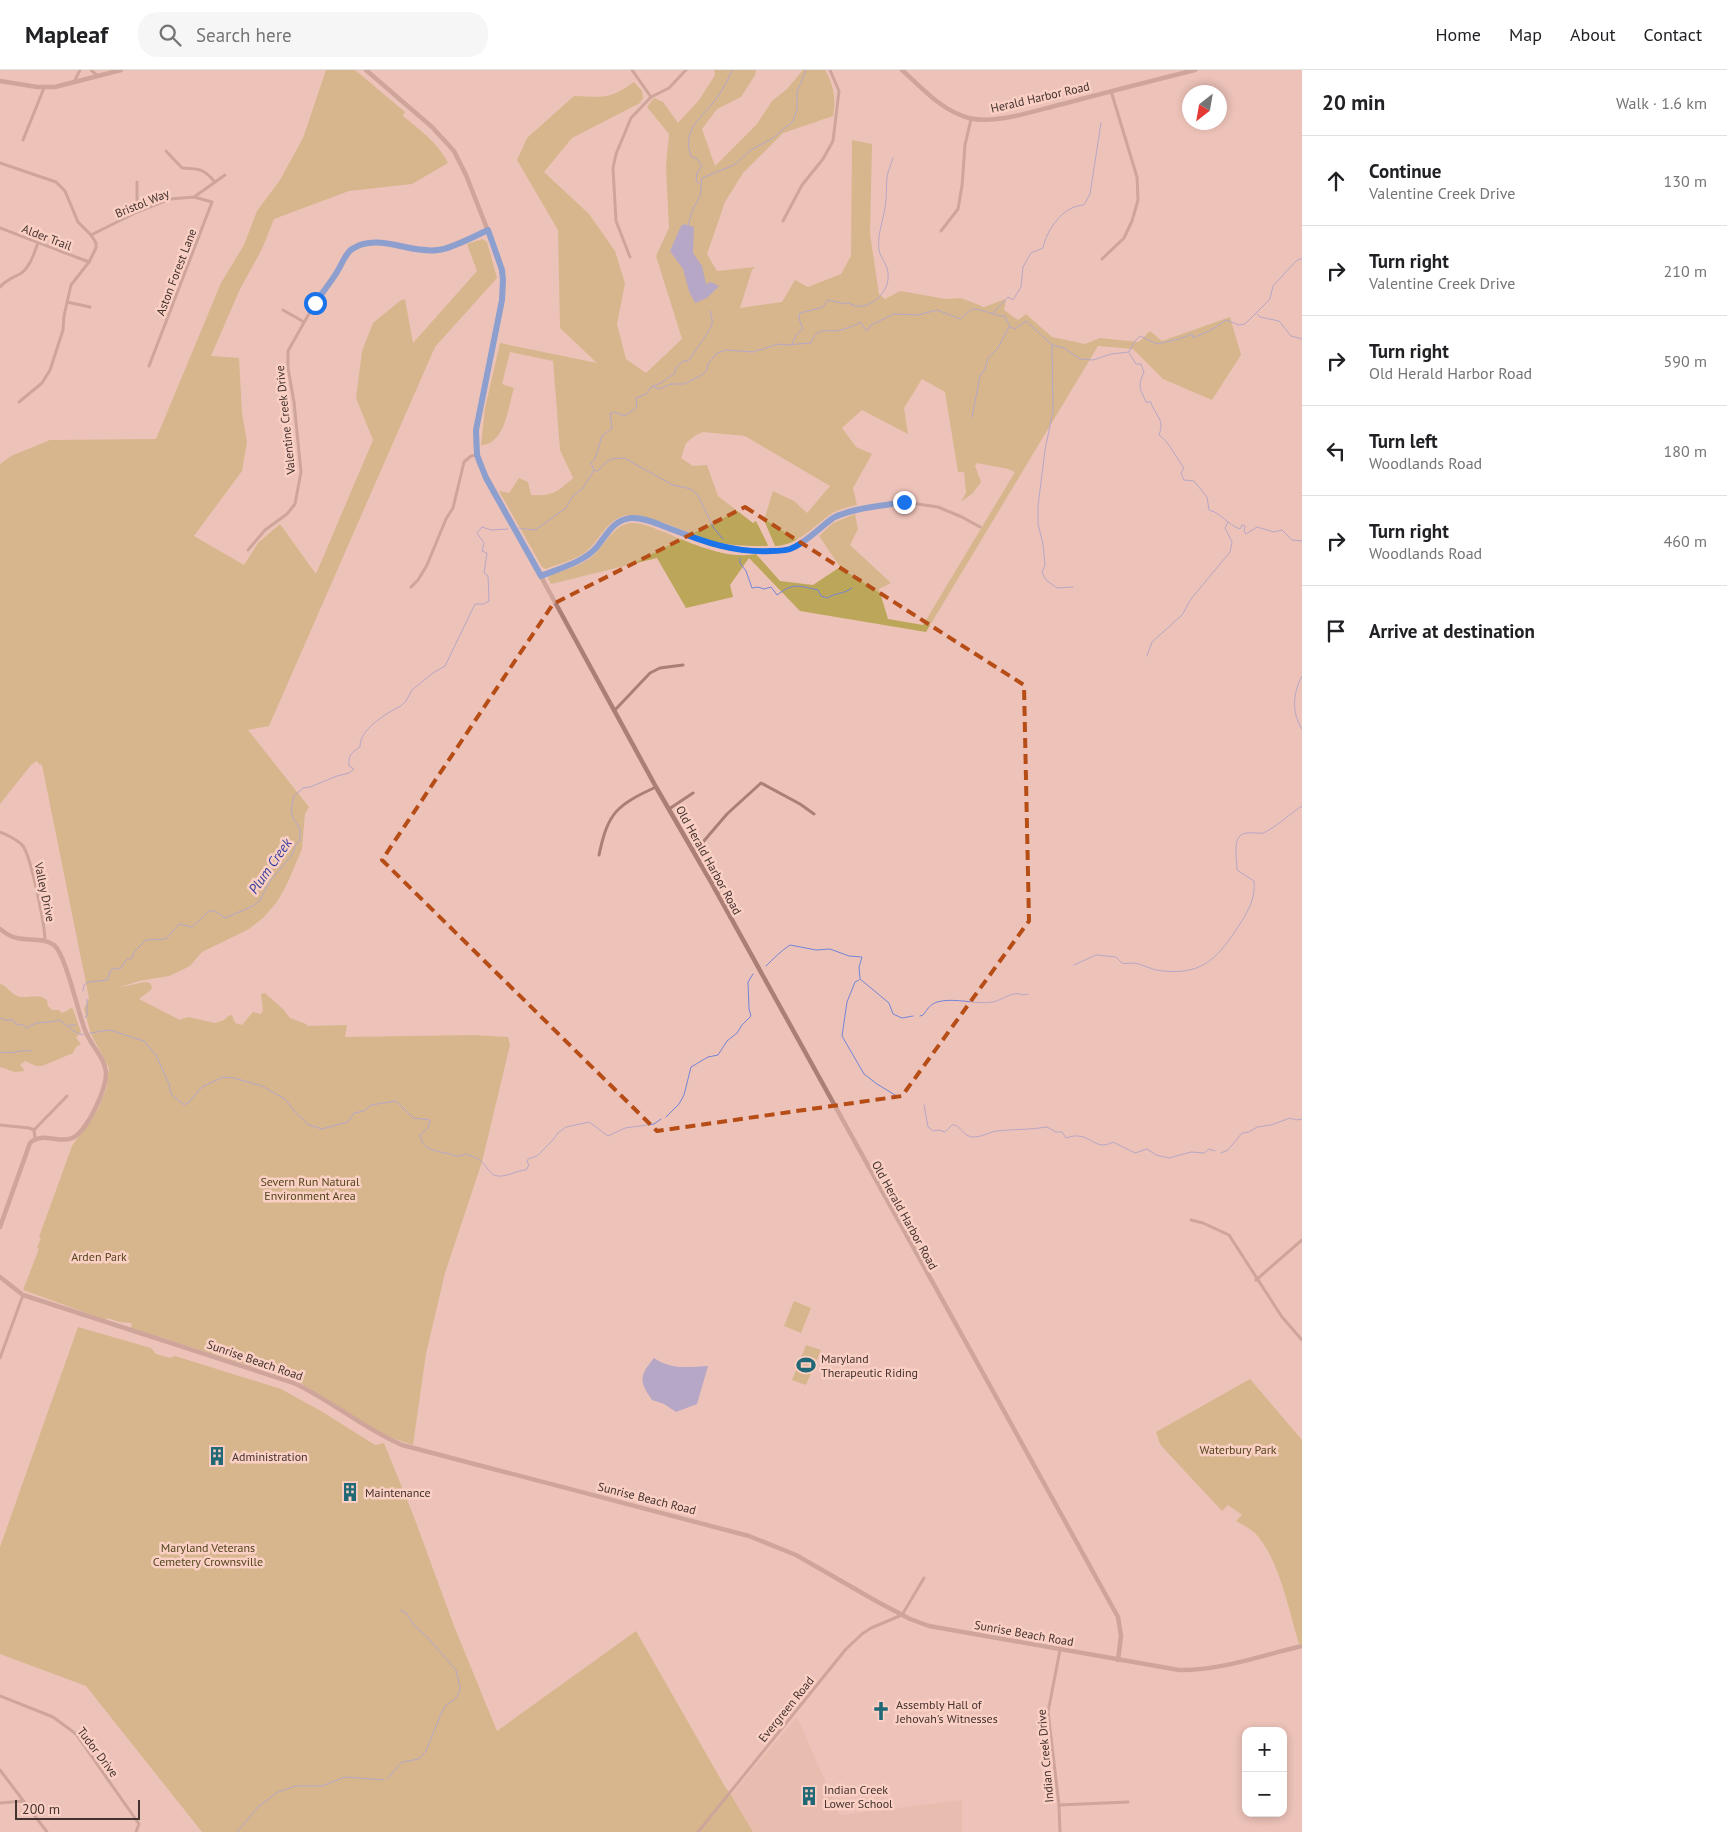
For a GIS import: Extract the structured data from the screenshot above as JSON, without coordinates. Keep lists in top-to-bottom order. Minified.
{"streets":{"street":["Herald Harbor Road","Bristol Way","Alder Trail","Aston Forest Lane","Valentine Creek Drive","Old Herald Harbor Road","Valley Drive","Sunrise Beach Road","Evergreen Road","Tudor Drive","Indian Creek Drive"]},"crossings":[["Bristol Way","Aston Forest Lane"],["Valentine Creek Drive","Old Herald Harbor Road"],["Old Herald Harbor Road","Sunrise Beach Road"],["Sunrise Beach Road","Evergreen Road"],["Sunrise Beach Road","Indian Creek Drive"]],"water":["Plum Creek"],"parks":["Severn Run Natural Environment Area","Arden Park","Waterbury Park","Maryland Veterans Cemetery Crownsville"],"places":{"sports":["Maryland Therapeutic Riding"],"building":["Administration","Maintenance","Indian Creek Lower School"],"church":["Assembly Hall of Jehovah's Witnesses"]},"scale_bar":"200 m","north":"bottom left","page":{"header":"Mapleaf","search":"Search here","nav":["Home","Map","About","Contact"],"heading":["20 min","Walk · 1.6 km"],"list":[["Continue","Valentine Creek Drive","130 m"],["Turn right","Valentine Creek Drive","210 m"],["Turn right","Old Herald Harbor Road","590 m"],["Turn left","Woodlands Road","180 m"],["Turn right","Woodlands Road","460 m"],"Arrive at destination"],"map_buttons":["+","−"],"scale":"200 m"}}
